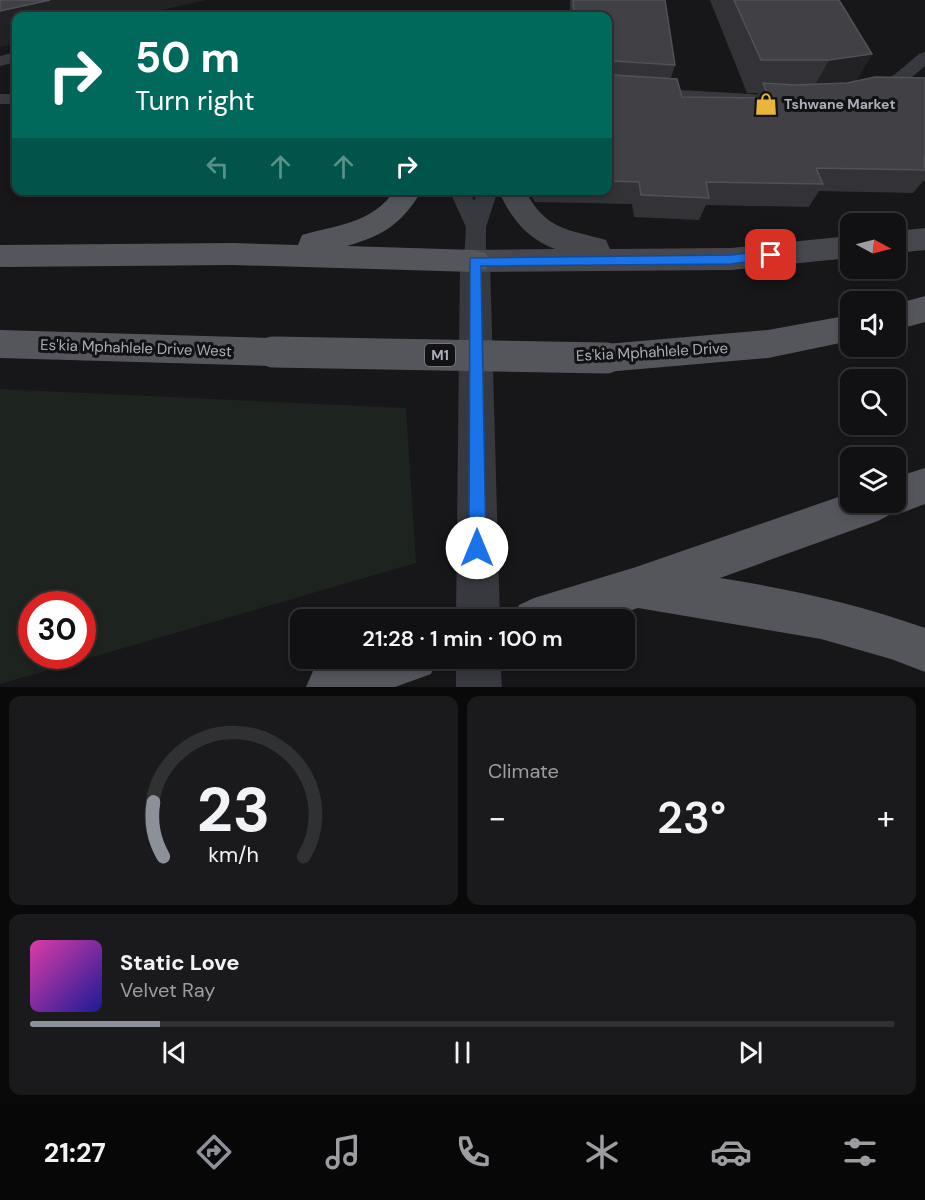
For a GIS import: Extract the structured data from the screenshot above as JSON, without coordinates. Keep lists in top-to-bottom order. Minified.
{"streets":{"main road":["Es'kia Mphahlele Drive West","Es'kia Mphahlele Drive","M1"]},"crossings":[["Es'kia Mphahlele Drive West","Es'kia Mphahlele Drive"]],"places":{"shop":["Tshwane Market"]},"north":"right","page":{"turn":["50 m","Turn right"],"limit":"30","trip":"21:28 · 1 min · 100 m","tile":"Climate","heat":["−","23°","+"],"song":["Static Love","Velvet Ray"],"tabs":"21:27","gauge":["23","km/h"]}}
